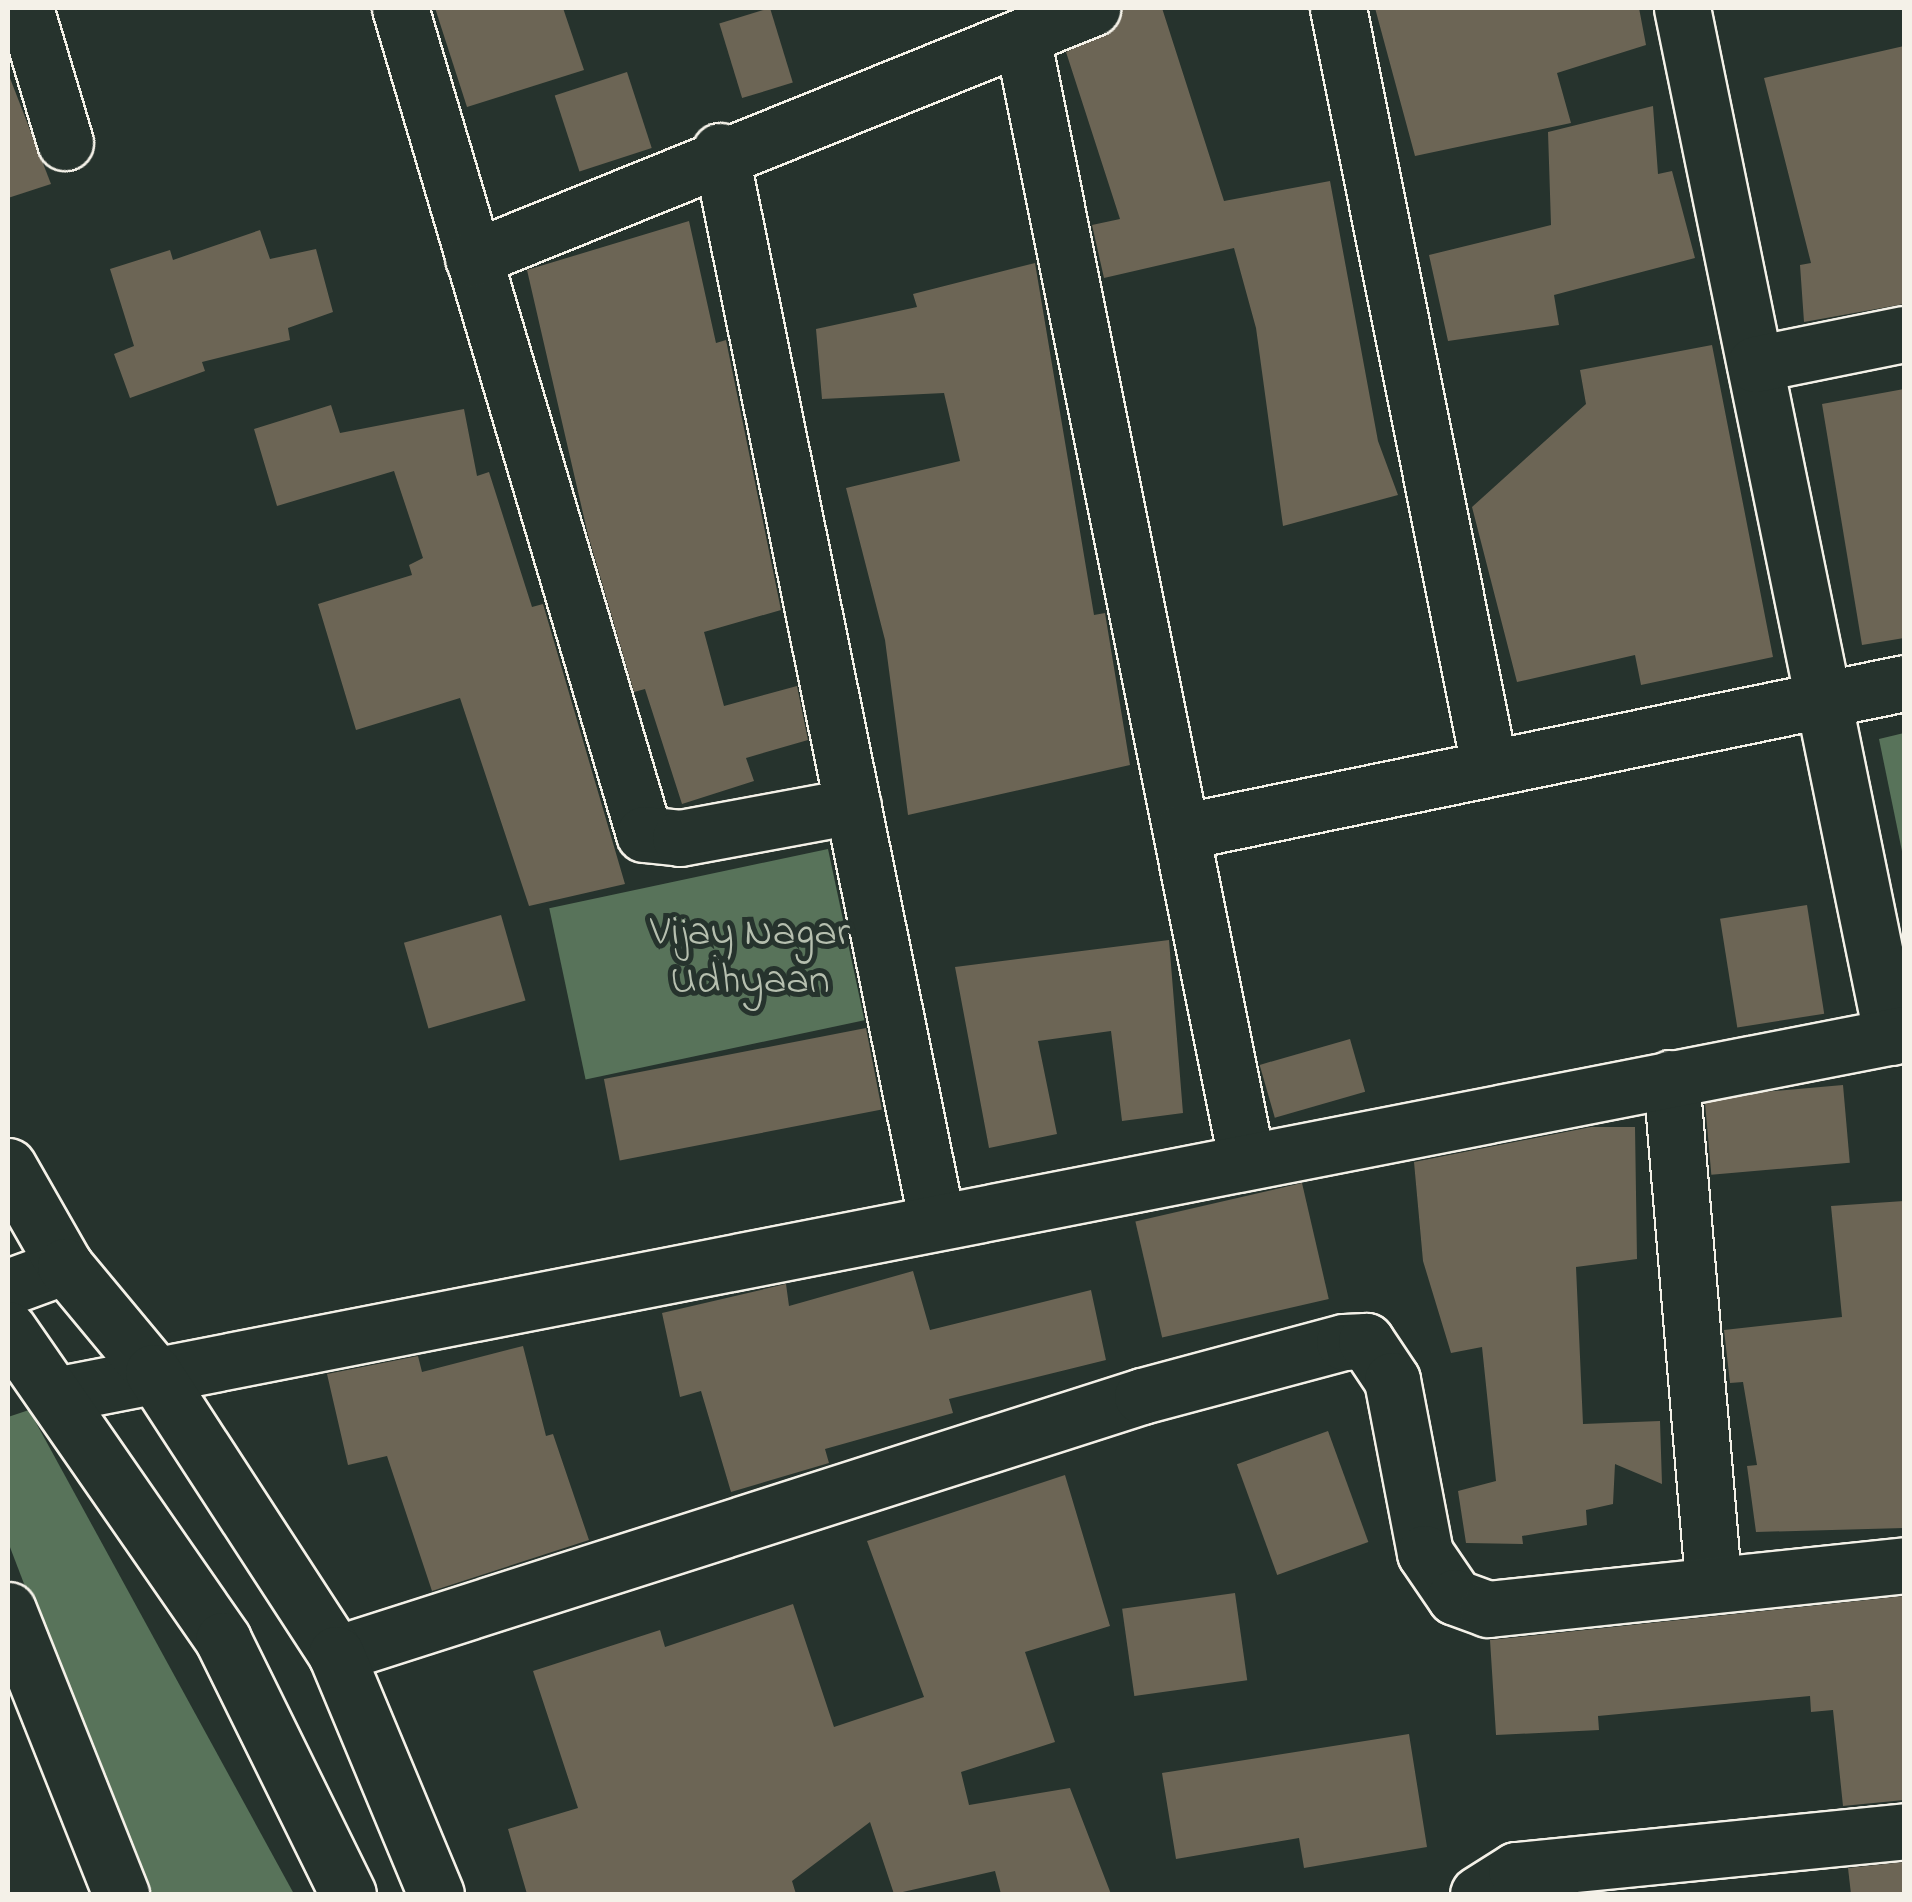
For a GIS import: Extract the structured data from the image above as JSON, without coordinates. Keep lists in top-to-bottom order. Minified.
{"parks":["Vijay Nagar Udhyaan"]}
